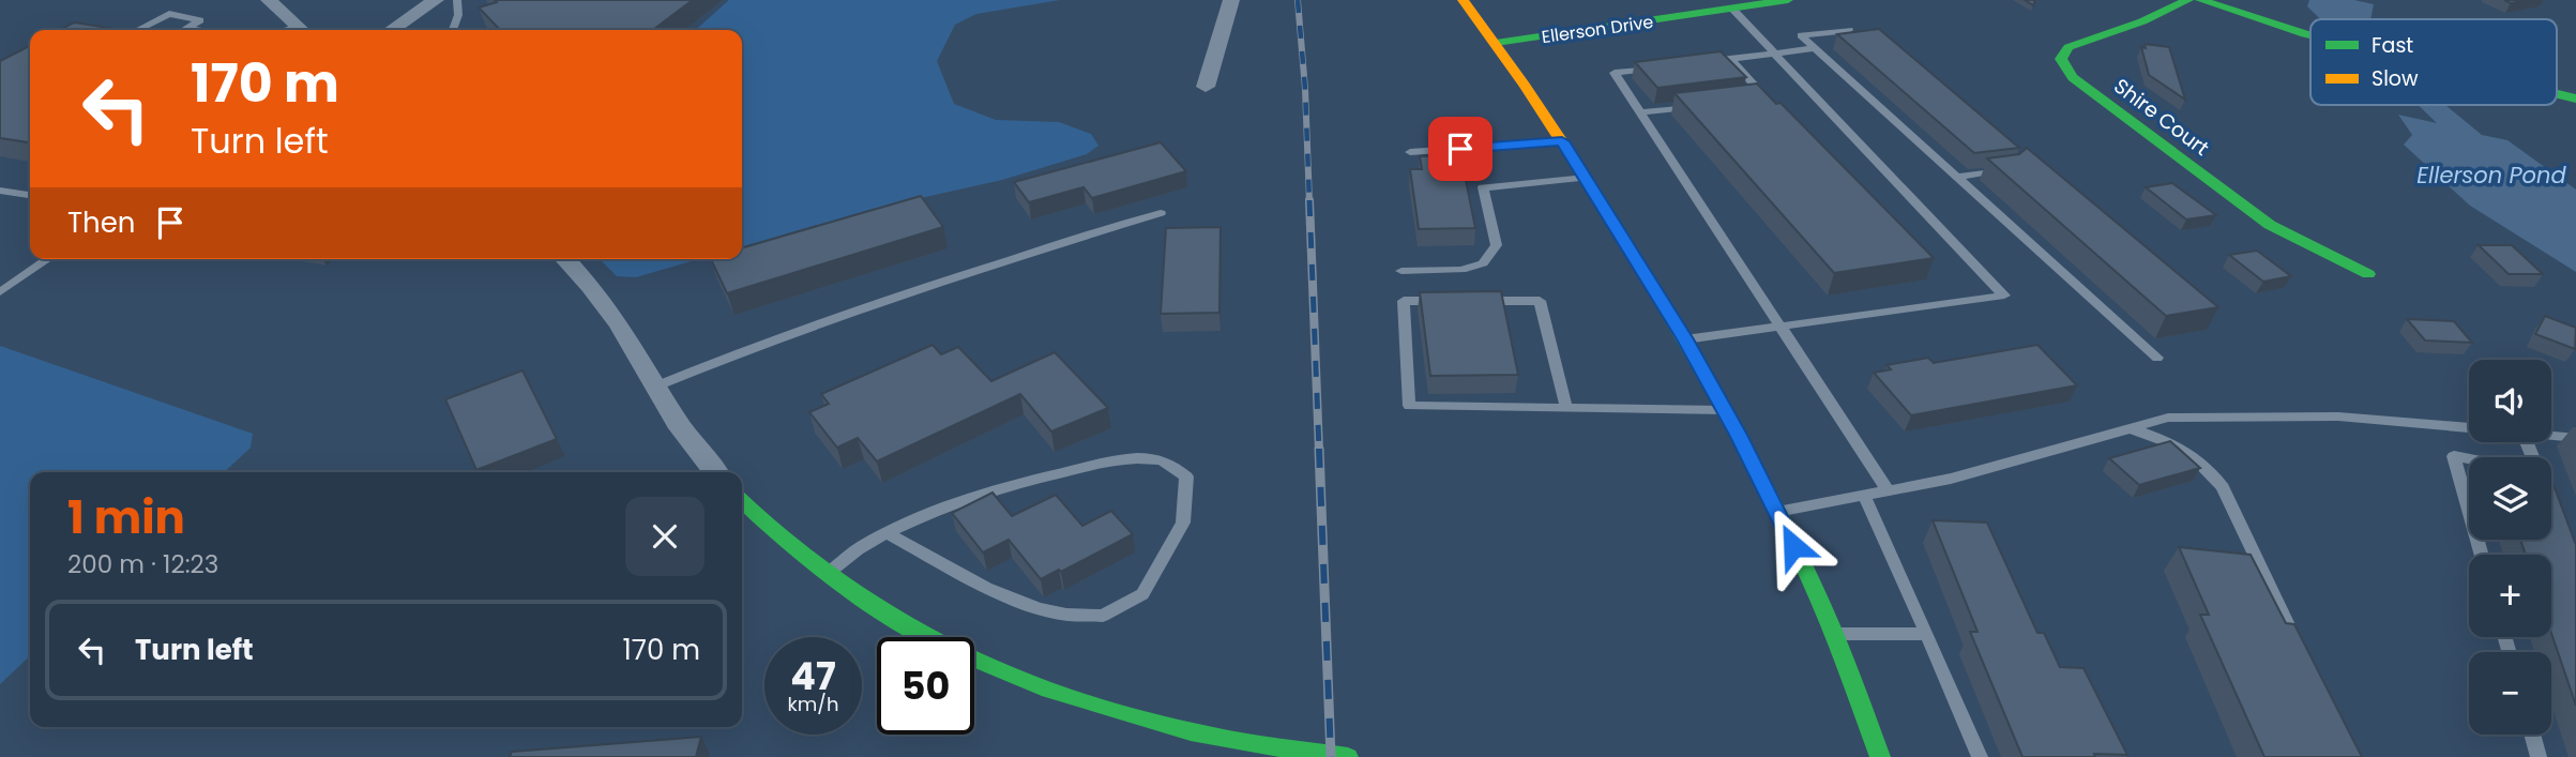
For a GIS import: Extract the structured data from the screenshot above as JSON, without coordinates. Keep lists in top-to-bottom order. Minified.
{"streets":{"street":["Ellerson Drive","Shire Court"]},"water":["Ellerson Pond"],"legend":["Fast","Slow"],"page":{"turn":["170 m","Turn left"],"then":"Then","map_buttons":["+","−"],"heading":["1 min","200 m · 12:23"],"list":[{"name":"Turn left","value":"170 m"}],"speed":"47 km/h","limit":"50"}}
